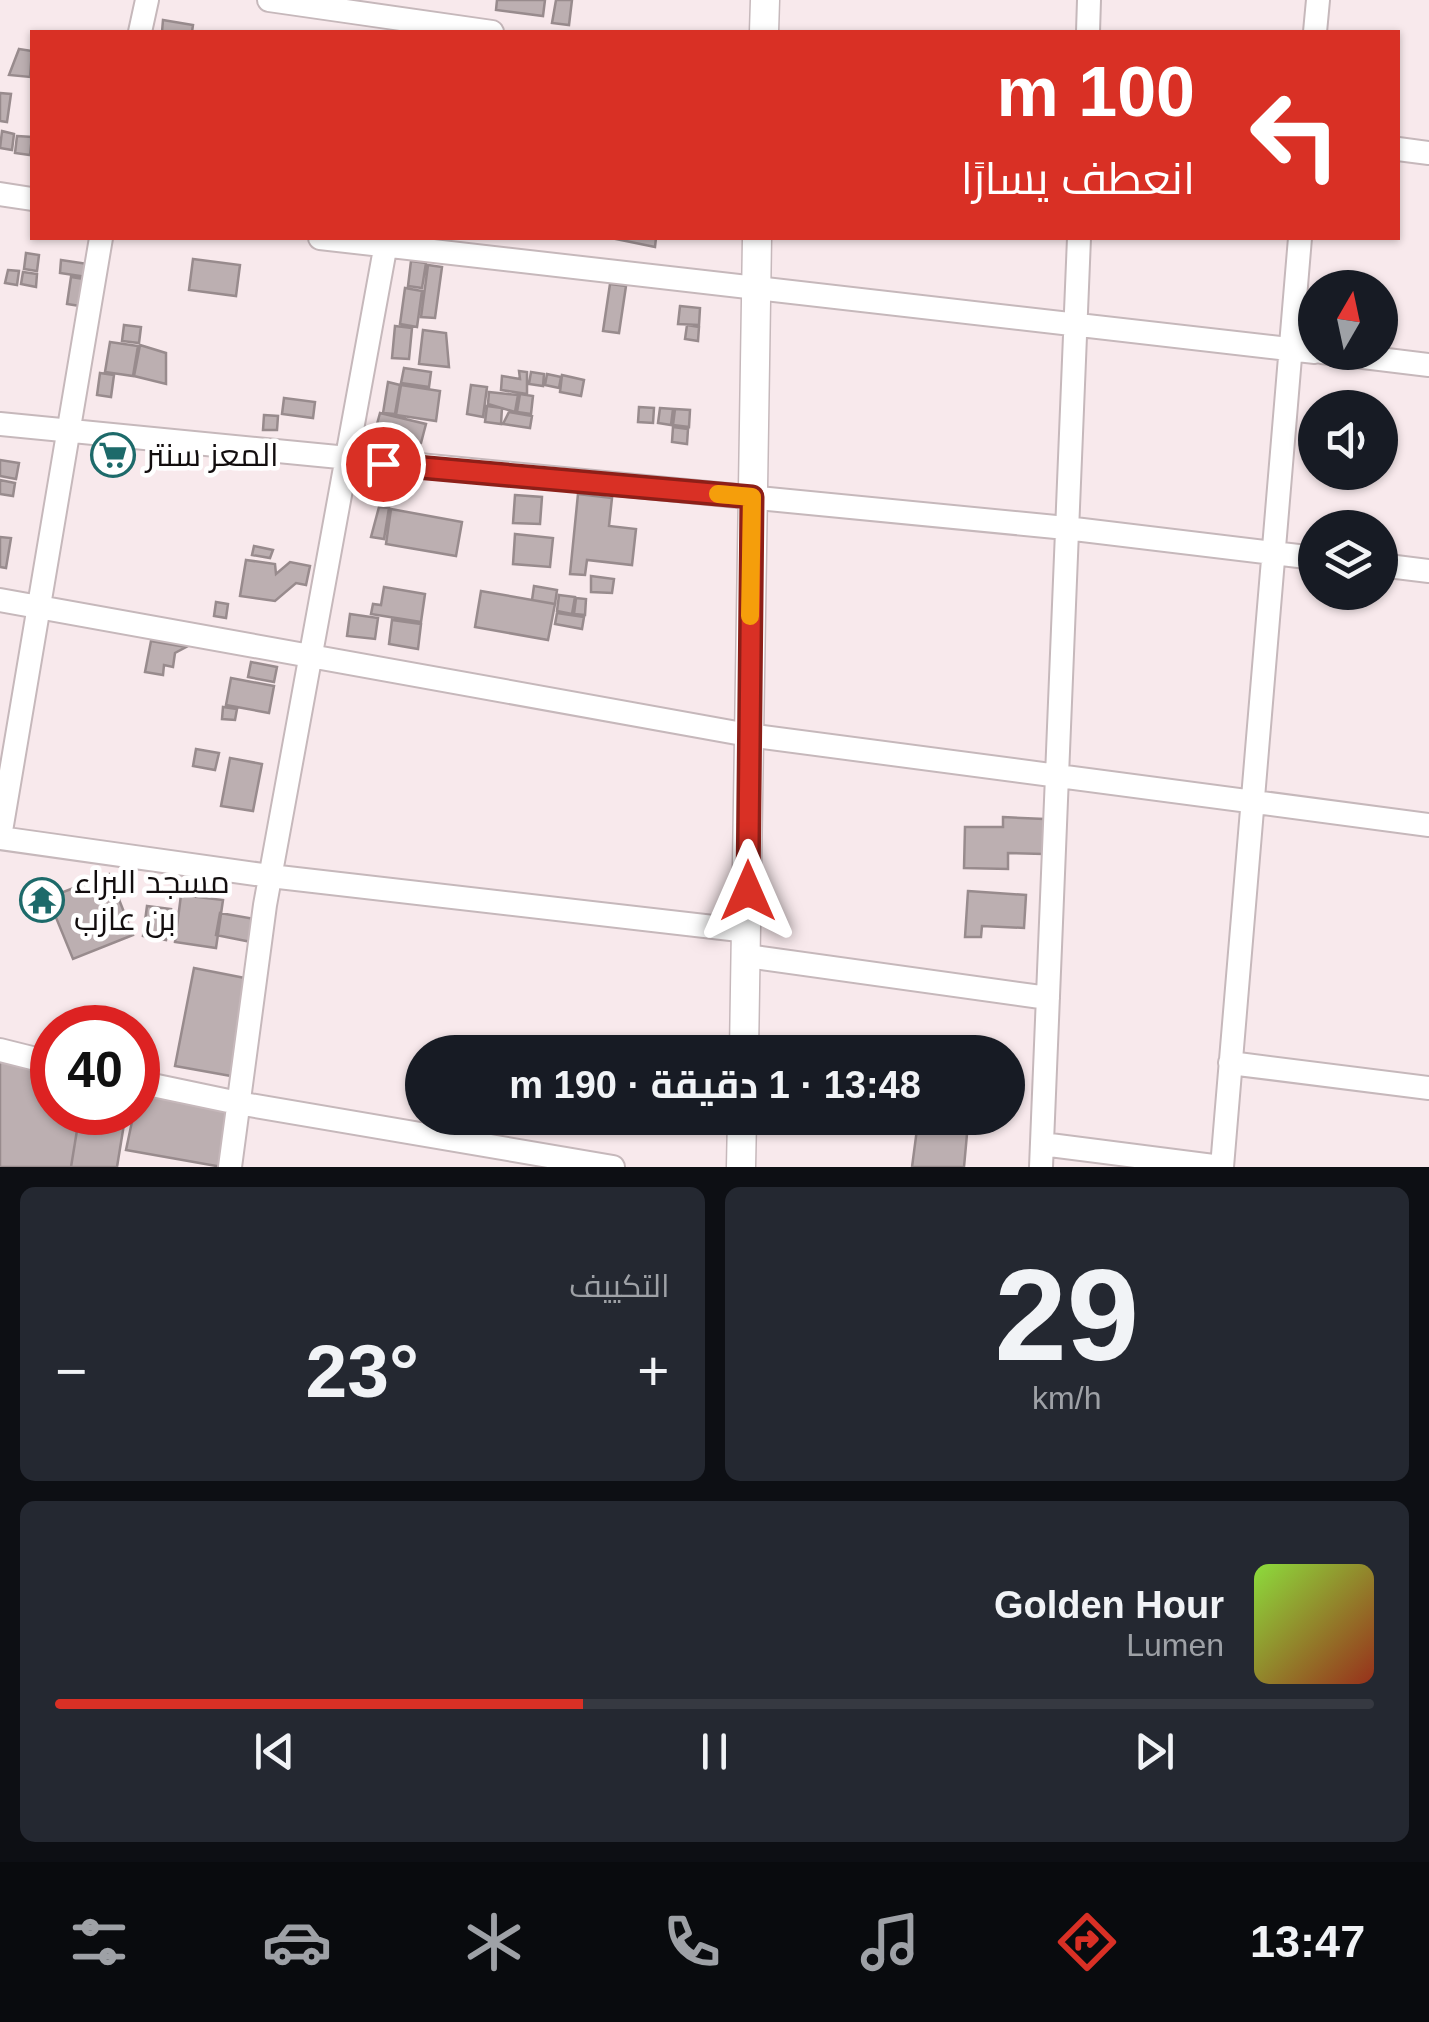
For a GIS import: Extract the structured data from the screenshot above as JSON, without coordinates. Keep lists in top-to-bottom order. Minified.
{"places":{"supermarket":["المعز سنتر"],"temple":["مسجد البراء بن عازب"]},"north":"top","page":{"turn":["100 m","انعطف يسارًا"],"limit":"40","trip":"13:48 · 1 دقيقة · 190 m","tile":[["29","km/h"],"التكييف"],"heat":["−","23°","+"],"song":["Golden Hour","Lumen"],"tabs":"13:47"}}
